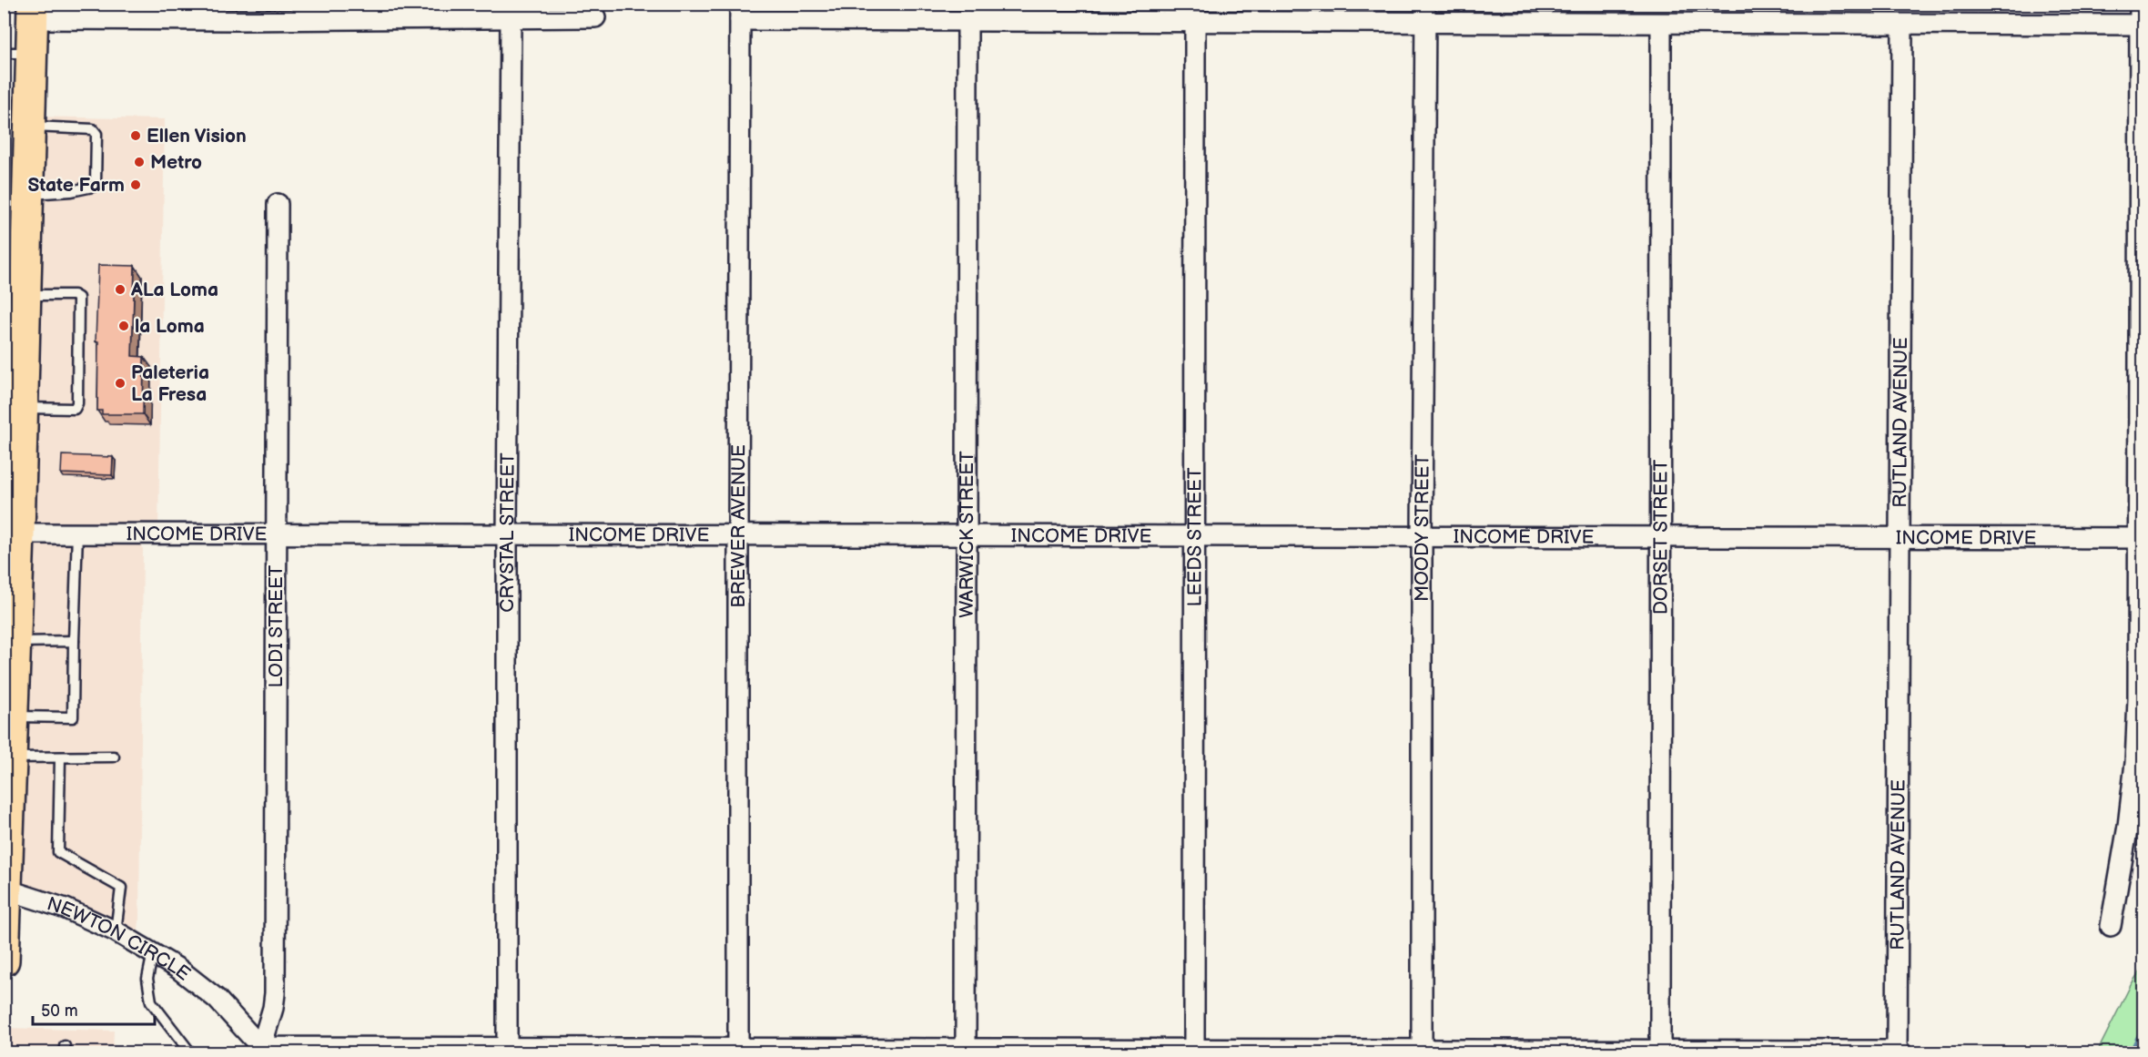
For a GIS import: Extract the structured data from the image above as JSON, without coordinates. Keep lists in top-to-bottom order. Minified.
{"streets":{"street":["RUTLAND AVENUE","BREWER AVENUE","MOODY STREET","CRYSTAL STREET","INCOME DRIVE","WARWICK STREET","LEEDS STREET","DORSET STREET","LODI STREET","NEWTON CIRCLE"]},"crossings":[["RUTLAND AVENUE","INCOME DRIVE"],["BREWER AVENUE","INCOME DRIVE"],["MOODY STREET","INCOME DRIVE"],["CRYSTAL STREET","INCOME DRIVE"],["INCOME DRIVE","WARWICK STREET"],["INCOME DRIVE","LEEDS STREET"],["INCOME DRIVE","DORSET STREET"],["INCOME DRIVE","LODI STREET"],["LODI STREET","NEWTON CIRCLE"]],"places":["Ellen Vision","Metro","State Farm","ALa Loma","la Loma","Paleteria La Fresa"],"scale_bar":"50 m"}
